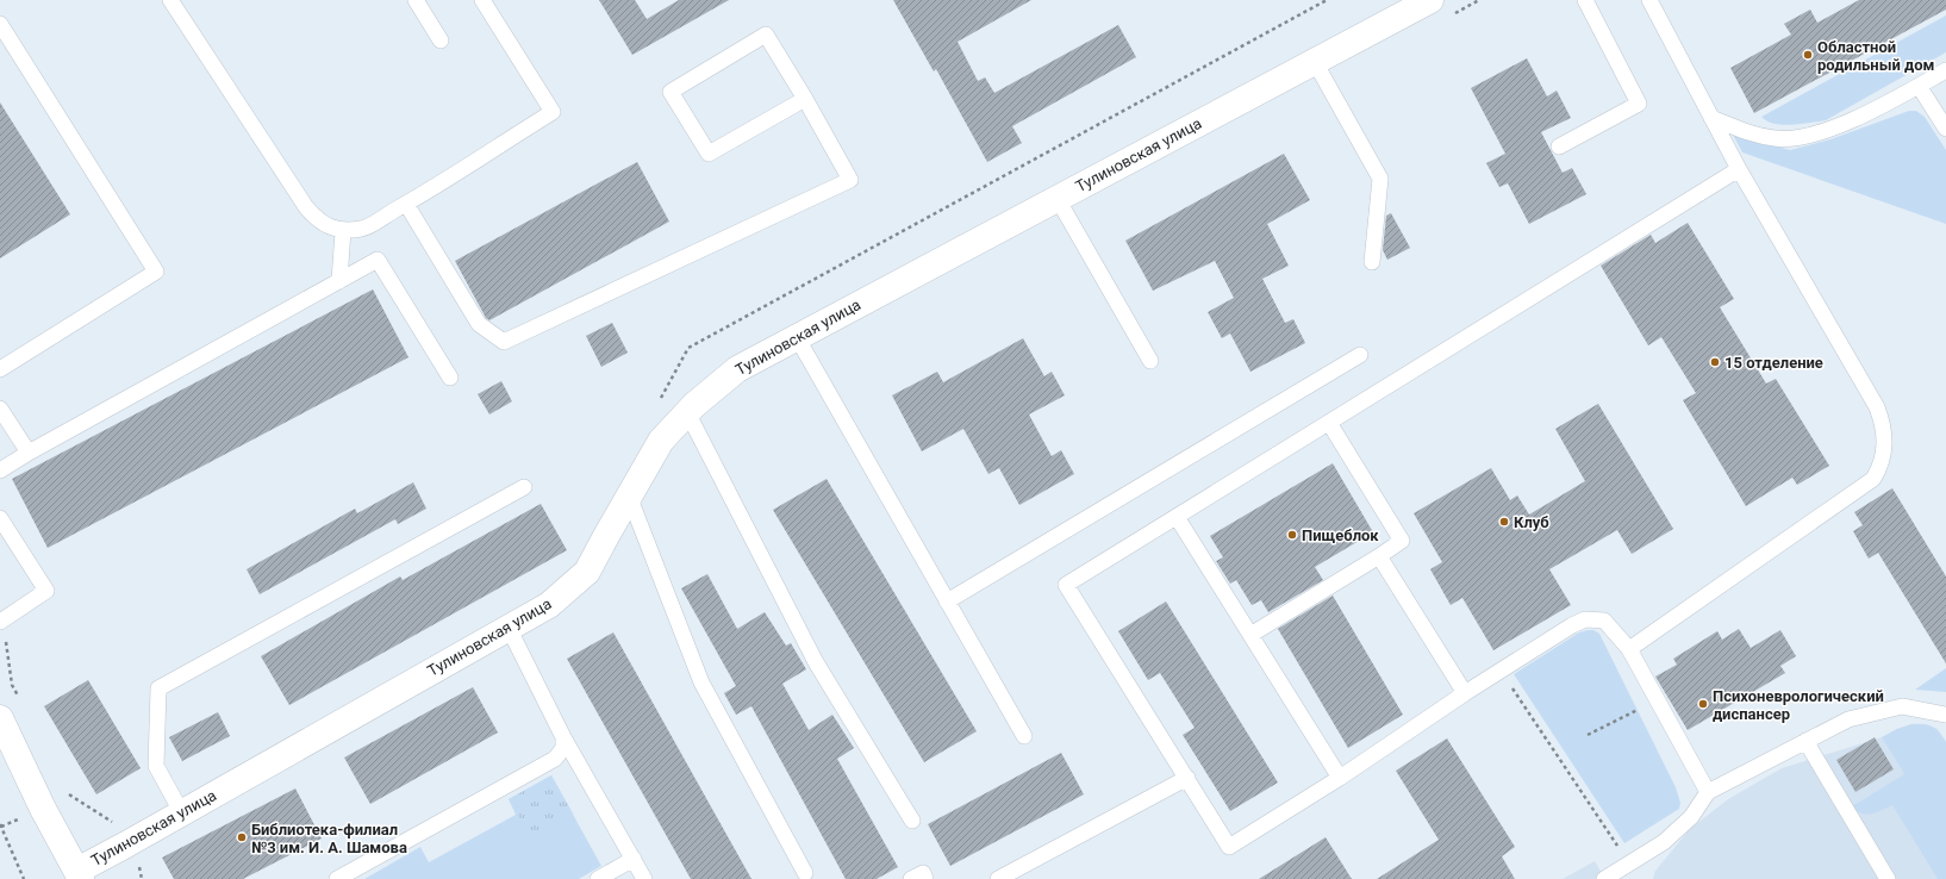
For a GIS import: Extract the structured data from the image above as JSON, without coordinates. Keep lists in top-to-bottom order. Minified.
{"streets":{"street":["Тулиновская улица"]},"places":["Областной родильный дом","15 отделение","Клуб","Пищеблок","Психоневрологический диспансер","Библиотека-филиал №3 им. И. А. Шамова"]}
